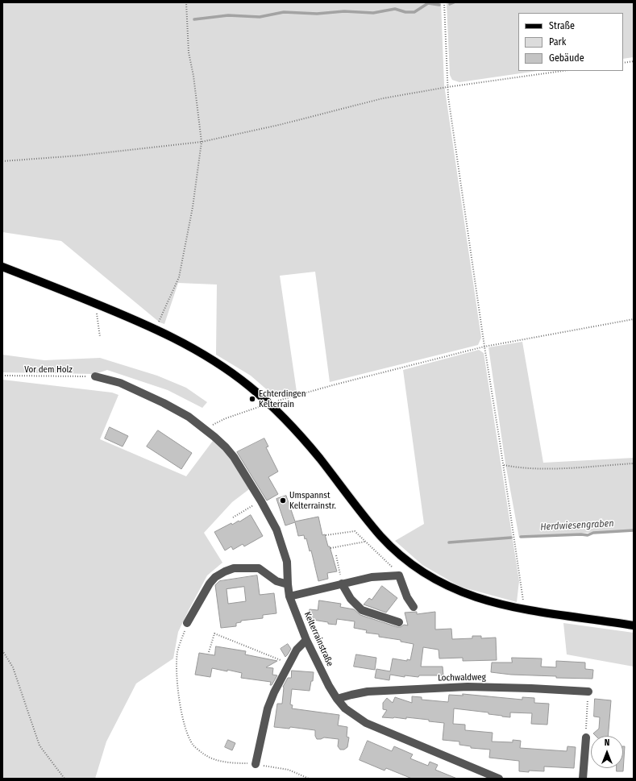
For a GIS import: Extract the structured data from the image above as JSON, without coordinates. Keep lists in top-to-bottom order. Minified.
{"streets":{"street":["Kelterrainstraße","Lochwaldweg"],"path":["Vor dem Holz"]},"crossings":[["Vor dem Holz","Kelterrainstraße"],["Kelterrainstraße","Lochwaldweg"]],"water":["Herdwiesengraben"],"places":["Echterdingen Kelterrain","Umspannst Kelterrainstr."],"legend":["Straße","Park","Gebäude"],"north":"top"}
